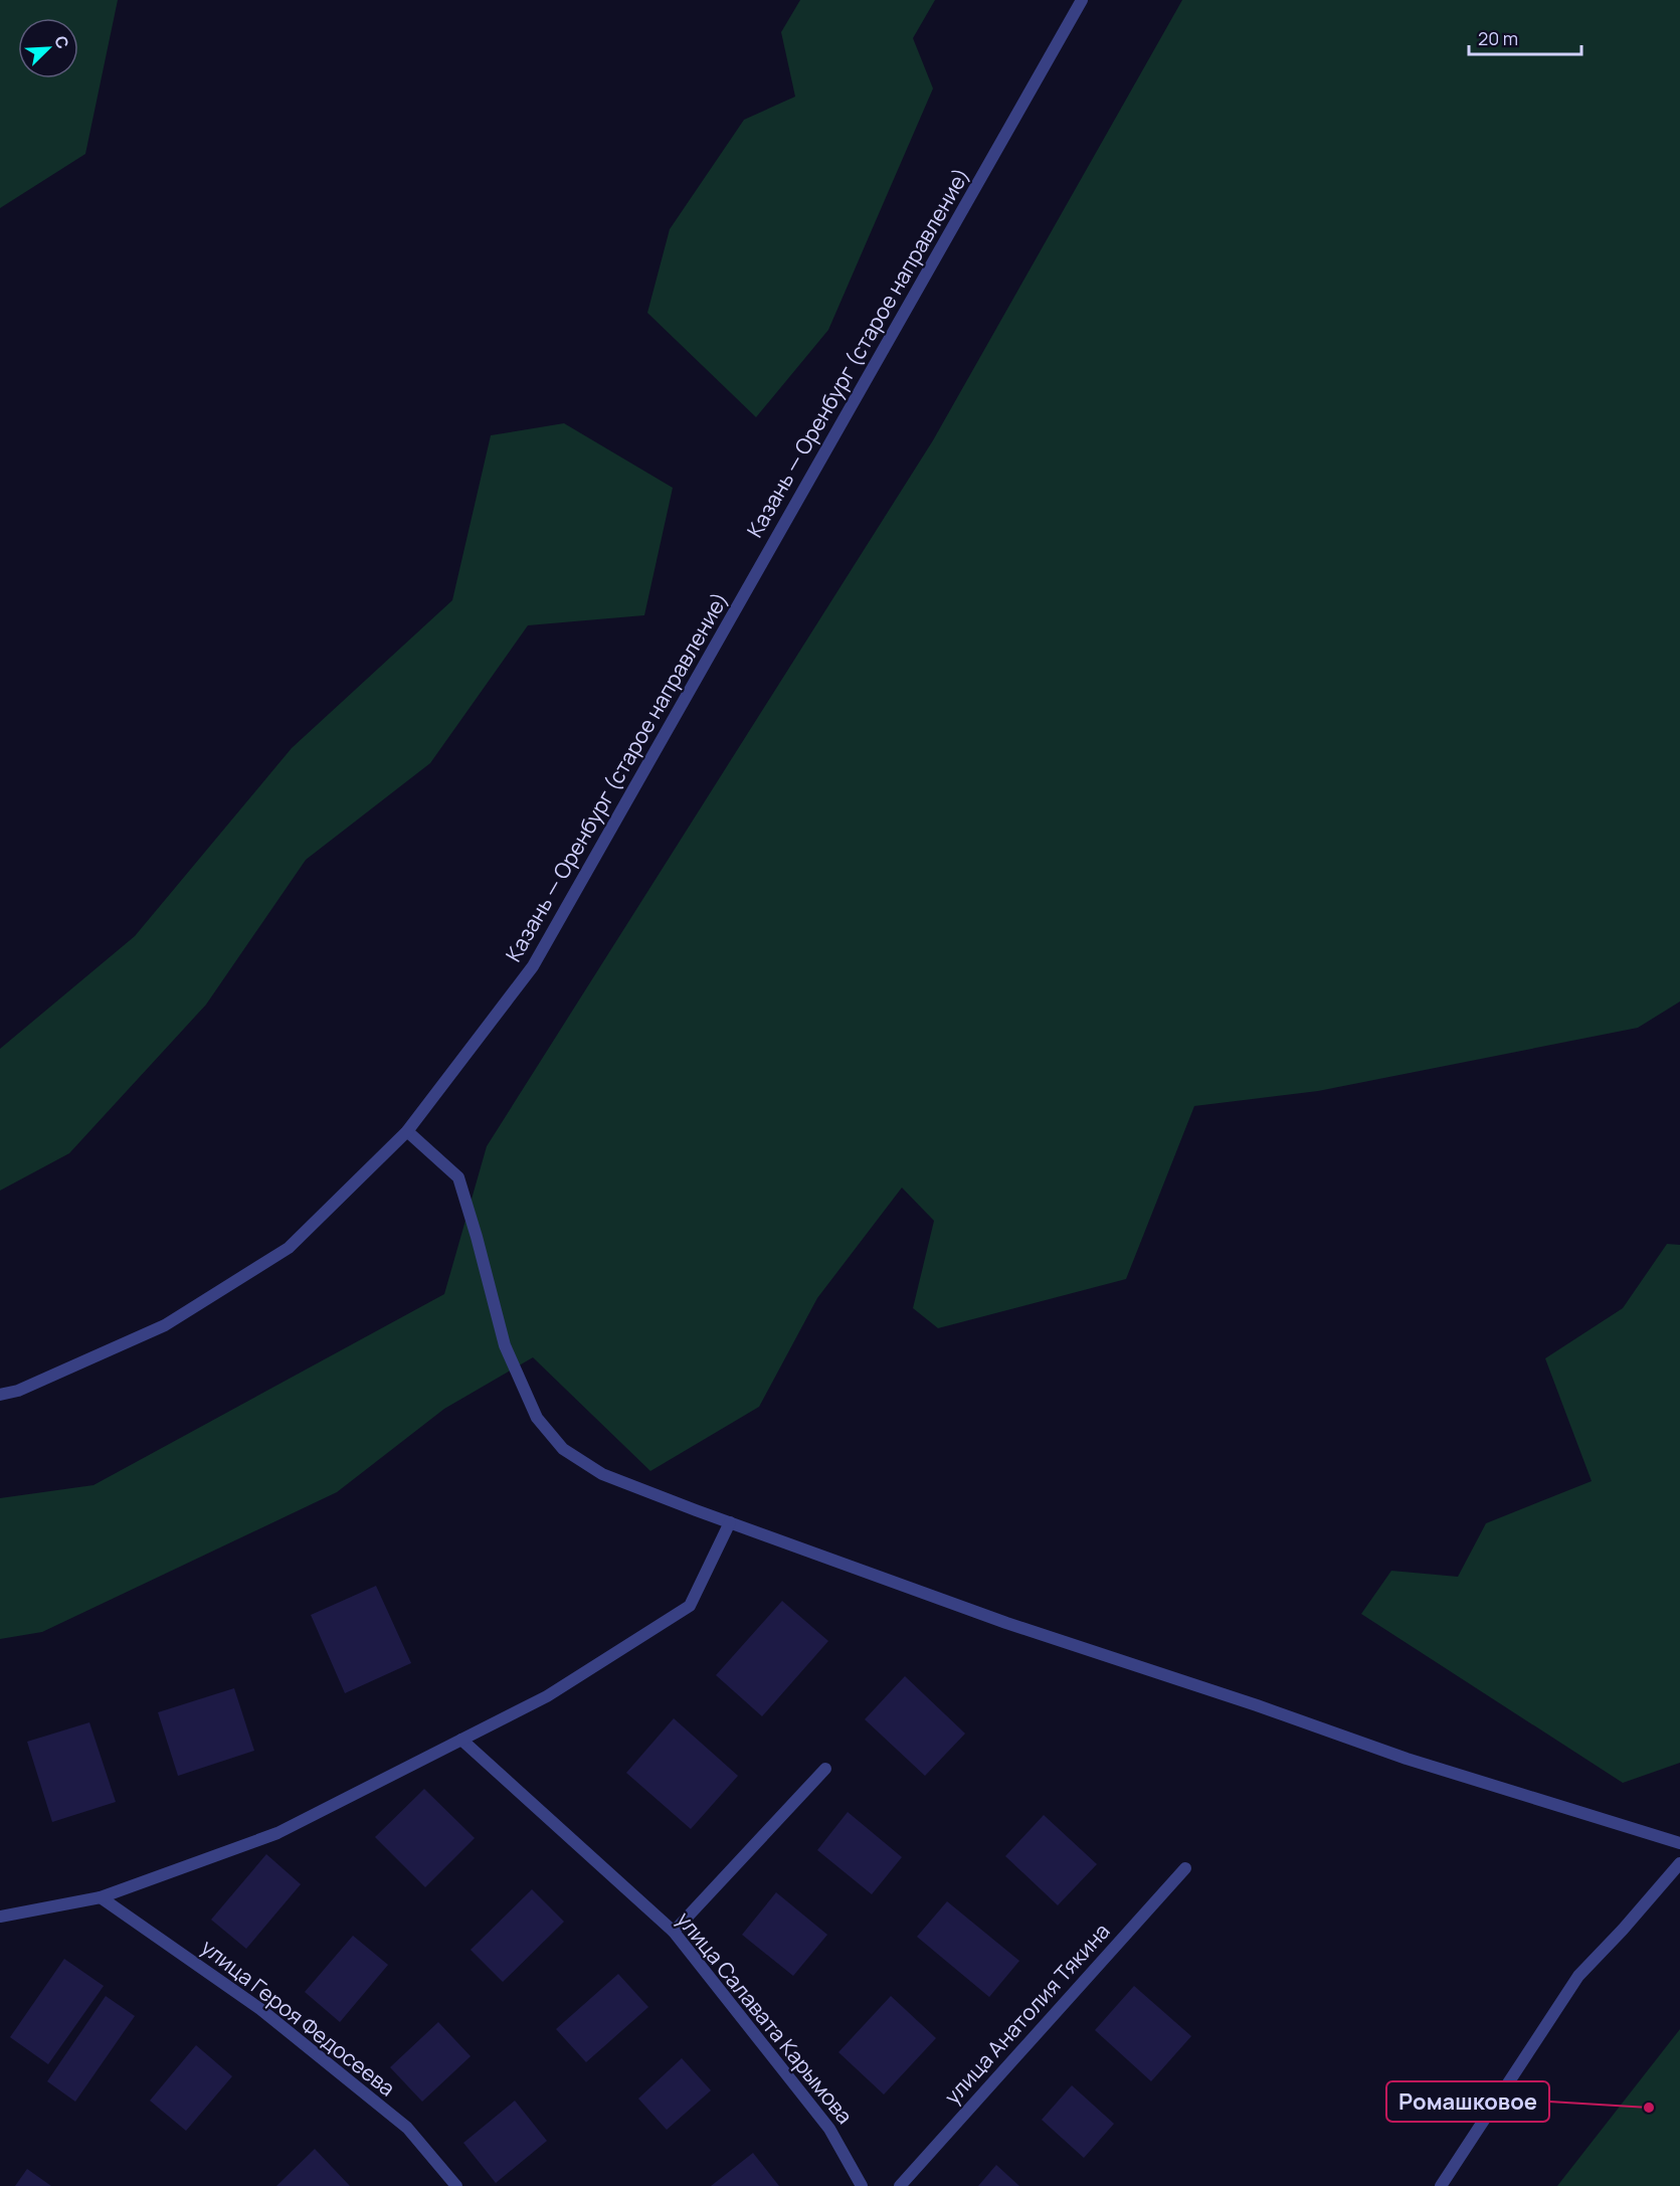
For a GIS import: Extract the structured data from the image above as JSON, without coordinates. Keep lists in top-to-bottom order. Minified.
{"streets":{"street":["Казань — Оренбург (старое направление)","улица Анатолия Тякина","улица Героя Федосеева","улица Салавата Карымова"]},"places":["Ромашковое"],"scale_bar":"20 m","north":"top right"}
